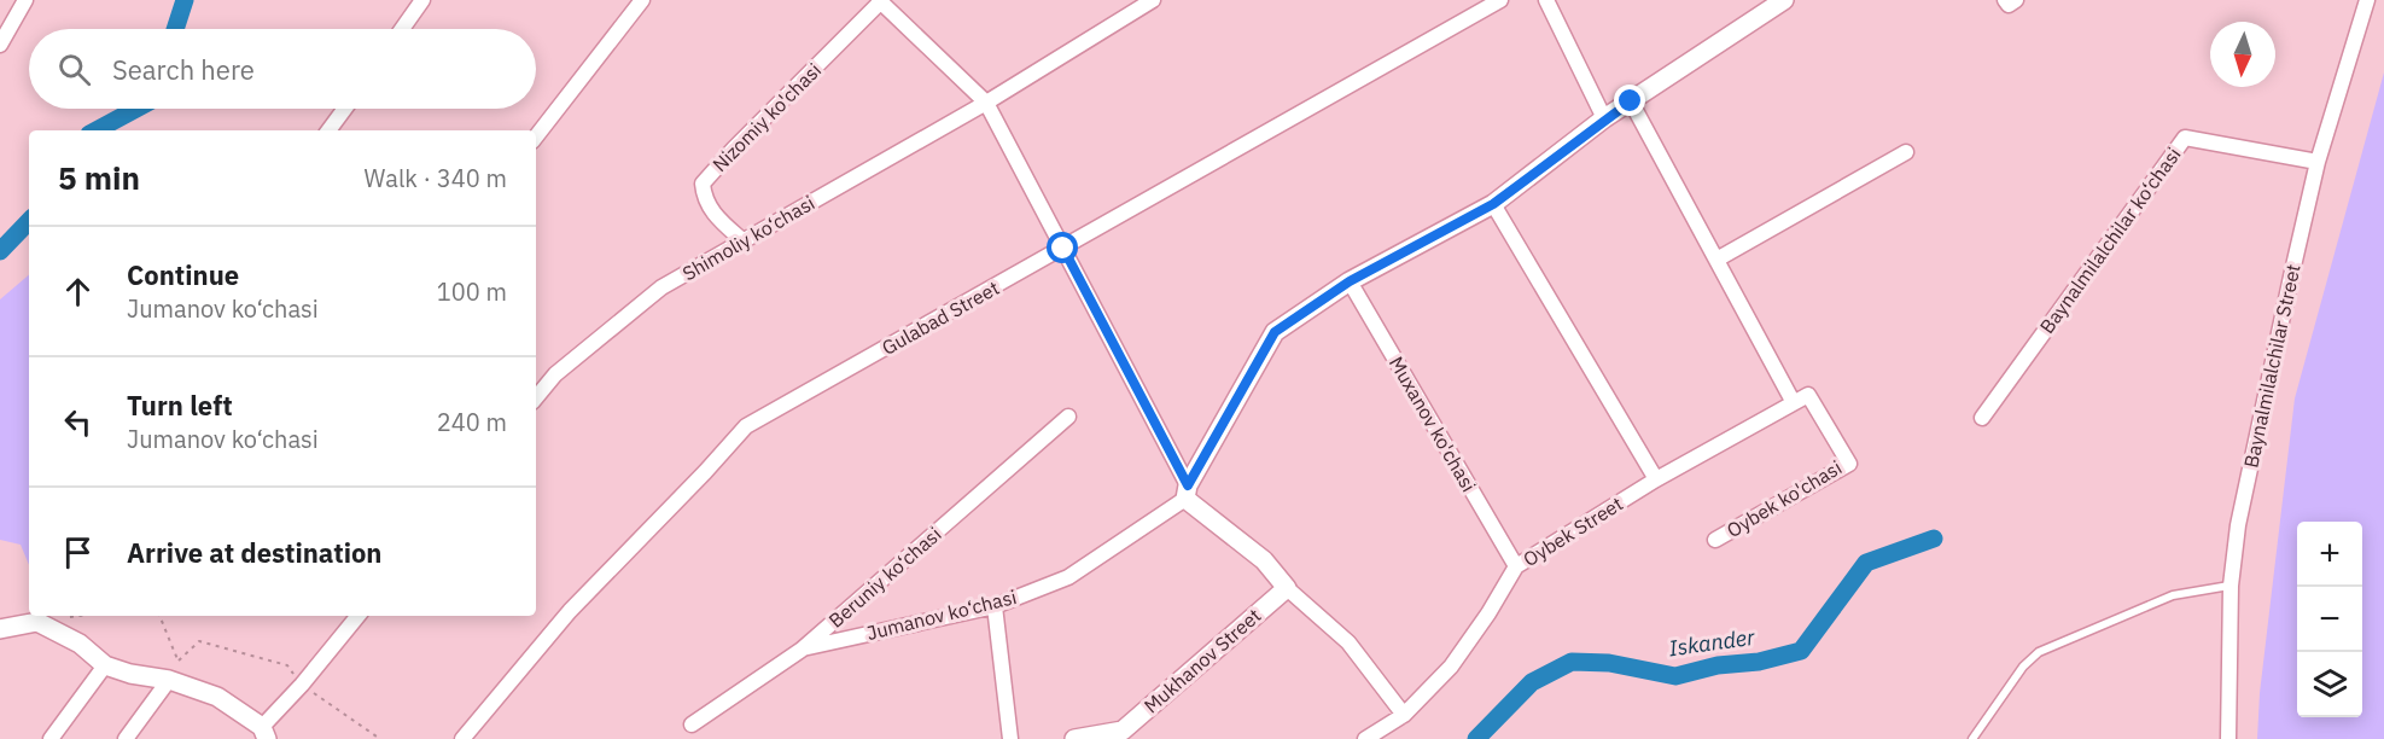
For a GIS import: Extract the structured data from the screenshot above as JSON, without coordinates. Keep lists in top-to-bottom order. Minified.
{"streets":{"street":["Nizomiy ko'chasi","Shimoliy ko‘chasi","Baynalmilalchilar ko‘chasi","Gulabad Street","Baynalmilalchilar Street","Muxanov ko'chasi","Oybek ko'chasi","Oybek Street","Beruniy ko‘chasi","Jumanov ko‘chasi","Mukhanov Street"]},"crossings":[["Nizomiy ko'chasi","Shimoliy ko‘chasi"],["Baynalmilalchilar ko‘chasi","Baynalmilalchilar Street"],["Muxanov ko'chasi","Oybek Street"],["Muxanov ko'chasi","Jumanov ko‘chasi"],["Oybek ko'chasi","Oybek Street"],["Beruniy ko‘chasi","Jumanov ko‘chasi"]],"water":["Iskander"],"north":"bottom","page":{"search":"Search here","heading":["5 min","Walk · 340 m"],"list":[["Continue","Jumanov ko‘chasi","100 m"],["Turn left","Jumanov ko‘chasi","240 m"],"Arrive at destination"],"map_buttons":["+","−"]}}
